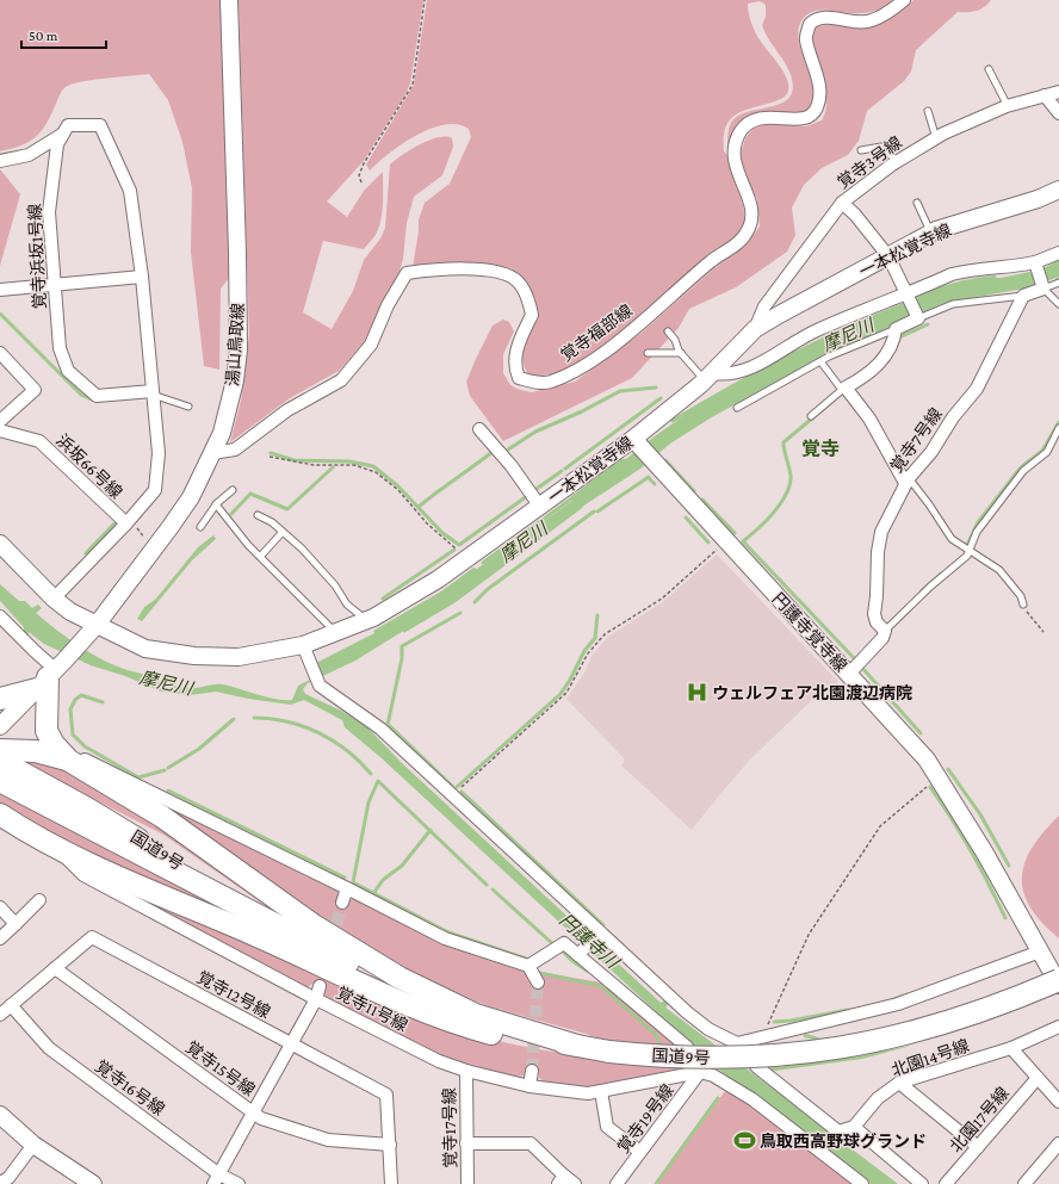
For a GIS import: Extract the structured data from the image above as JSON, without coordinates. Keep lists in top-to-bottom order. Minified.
{"streets":{"highway":["国道9号"],"main road":["一本松覚寺線","湯山鳥取線","円護寺覚寺線"],"street":["覚寺3号線","覚寺浜坂1号線","覚寺福部線","覚寺7号線","浜坂66号線","覚寺12号線","覚寺11号線","北園14号線","覚寺15号線","覚寺16号線","覚寺19号線","北園17号線","覚寺17号線"]},"crossings":[["覚寺3号線","一本松覚寺線"],["一本松覚寺線","湯山鳥取線"],["一本松覚寺線","円護寺覚寺線"],["覚寺福部線","湯山鳥取線"],["覚寺12号線","覚寺15号線"],["覚寺12号線","覚寺16号線"],["覚寺11号線","覚寺19号線"],["覚寺11号線","覚寺17号線"]],"districts":["覚寺"],"water":["摩尼川","円護寺川"],"places":{"hospital":["ウェルフェア北園渡辺病院"],"sports":["鳥取西高野球グランド"]},"scale_bar":"50 m"}
